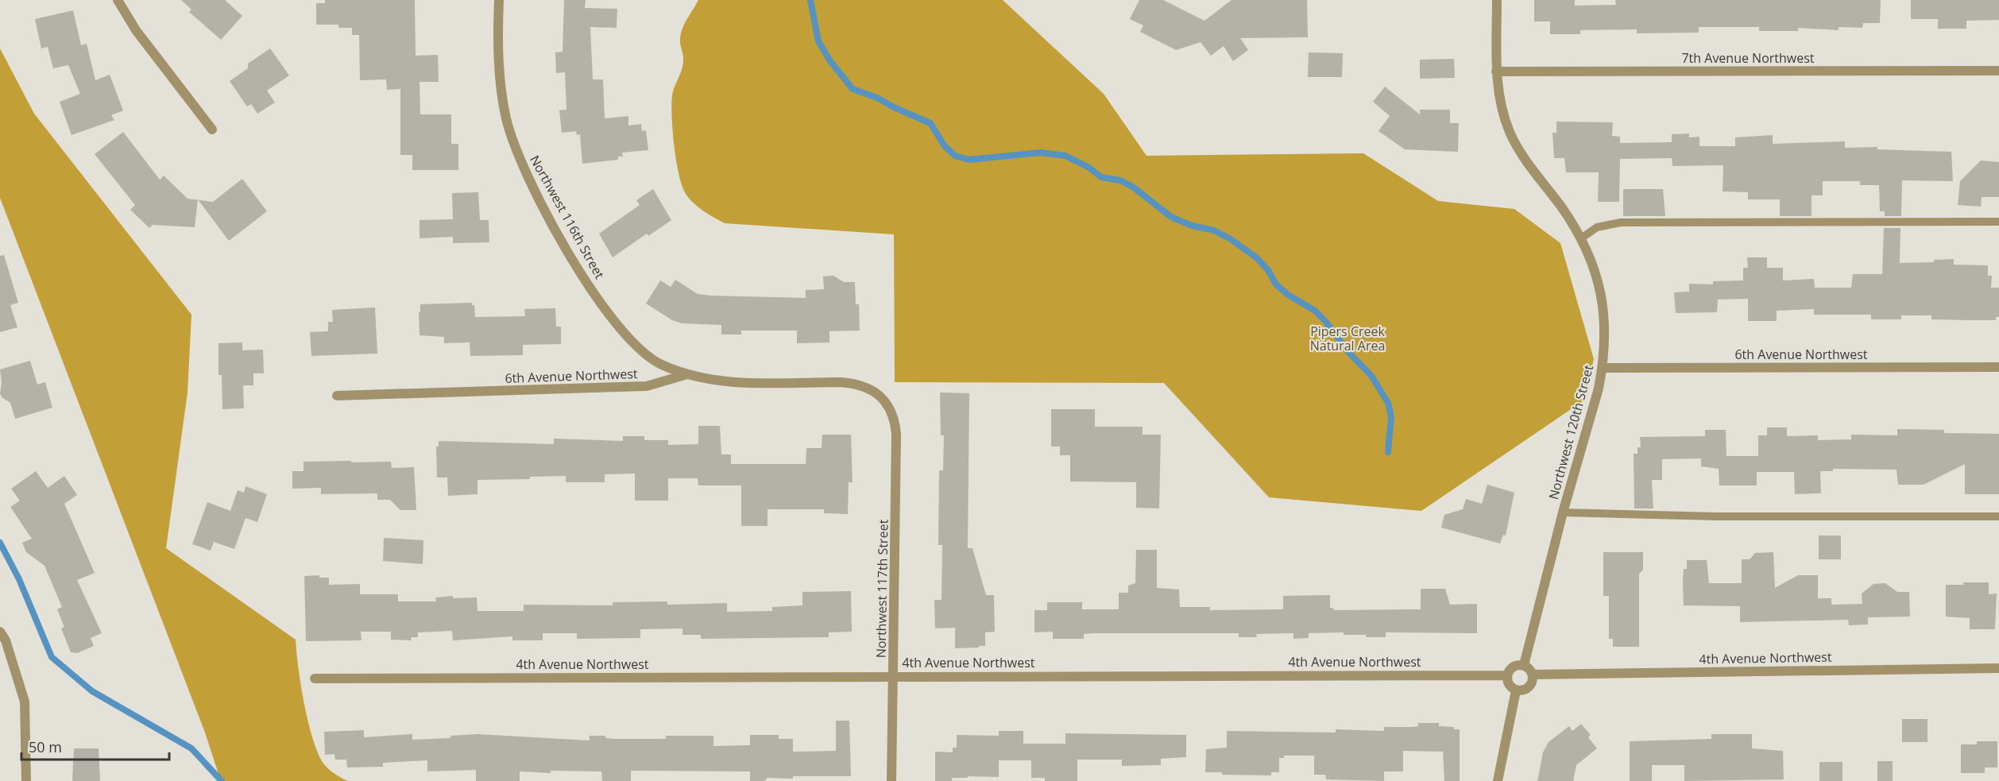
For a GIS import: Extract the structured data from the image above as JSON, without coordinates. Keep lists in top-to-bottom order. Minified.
{"streets":{"street":["7th Avenue Northwest","Northwest 116th Street","6th Avenue Northwest","Northwest 120th Street","Northwest 117th Street","4th Avenue Northwest"]},"crossings":[["7th Avenue Northwest","Northwest 120th Street"],["Northwest 116th Street","6th Avenue Northwest"],["6th Avenue Northwest","Northwest 120th Street"],["6th Avenue Northwest","Northwest 117th Street"],["Northwest 120th Street","4th Avenue Northwest"],["Northwest 117th Street","4th Avenue Northwest"]],"parks":["Pipers Creek Natural Area"],"scale_bar":"50 m"}
